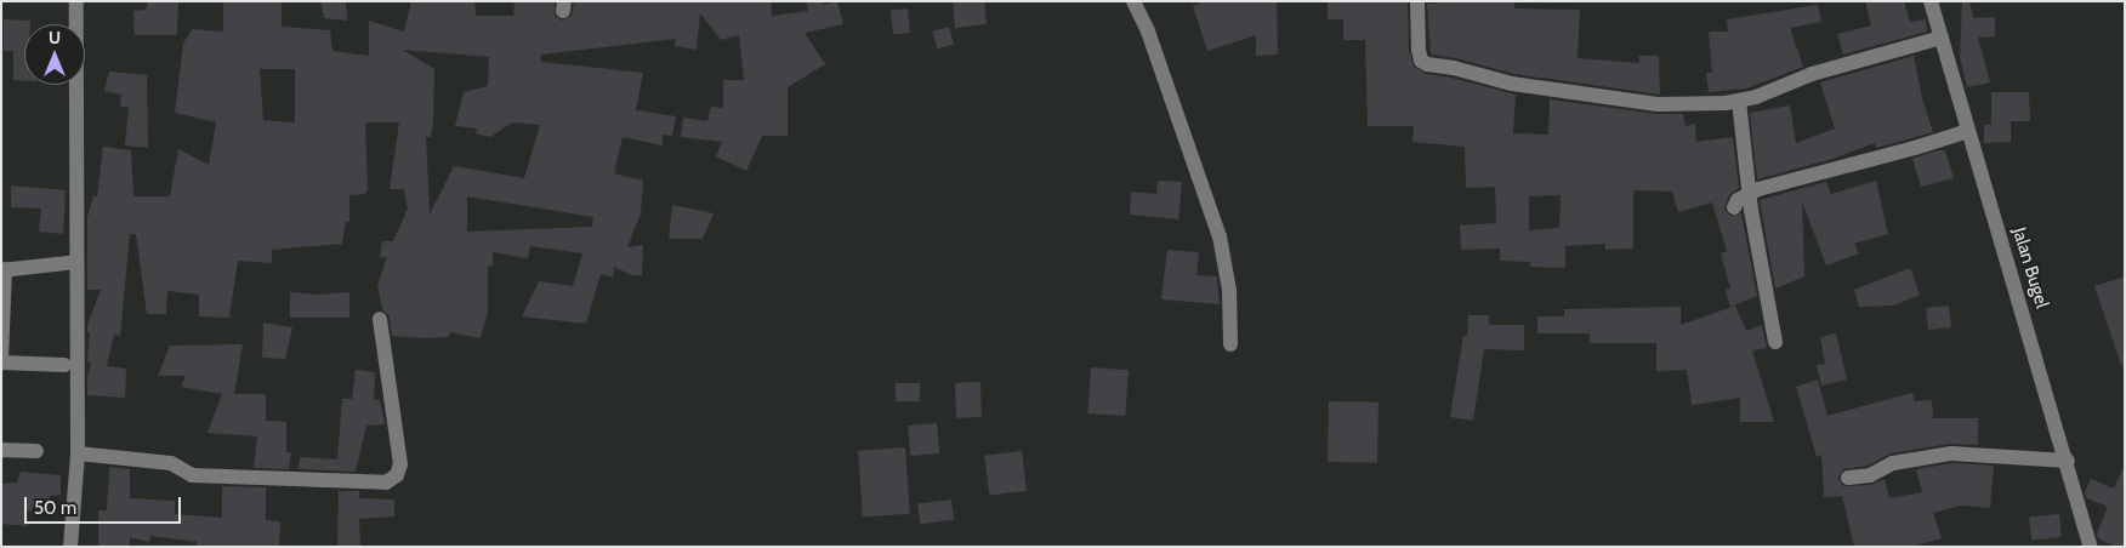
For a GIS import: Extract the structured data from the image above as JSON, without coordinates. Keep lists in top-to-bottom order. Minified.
{"streets":{"street":["Jalan Bugel"]},"scale_bar":"50 m","north":"top"}
